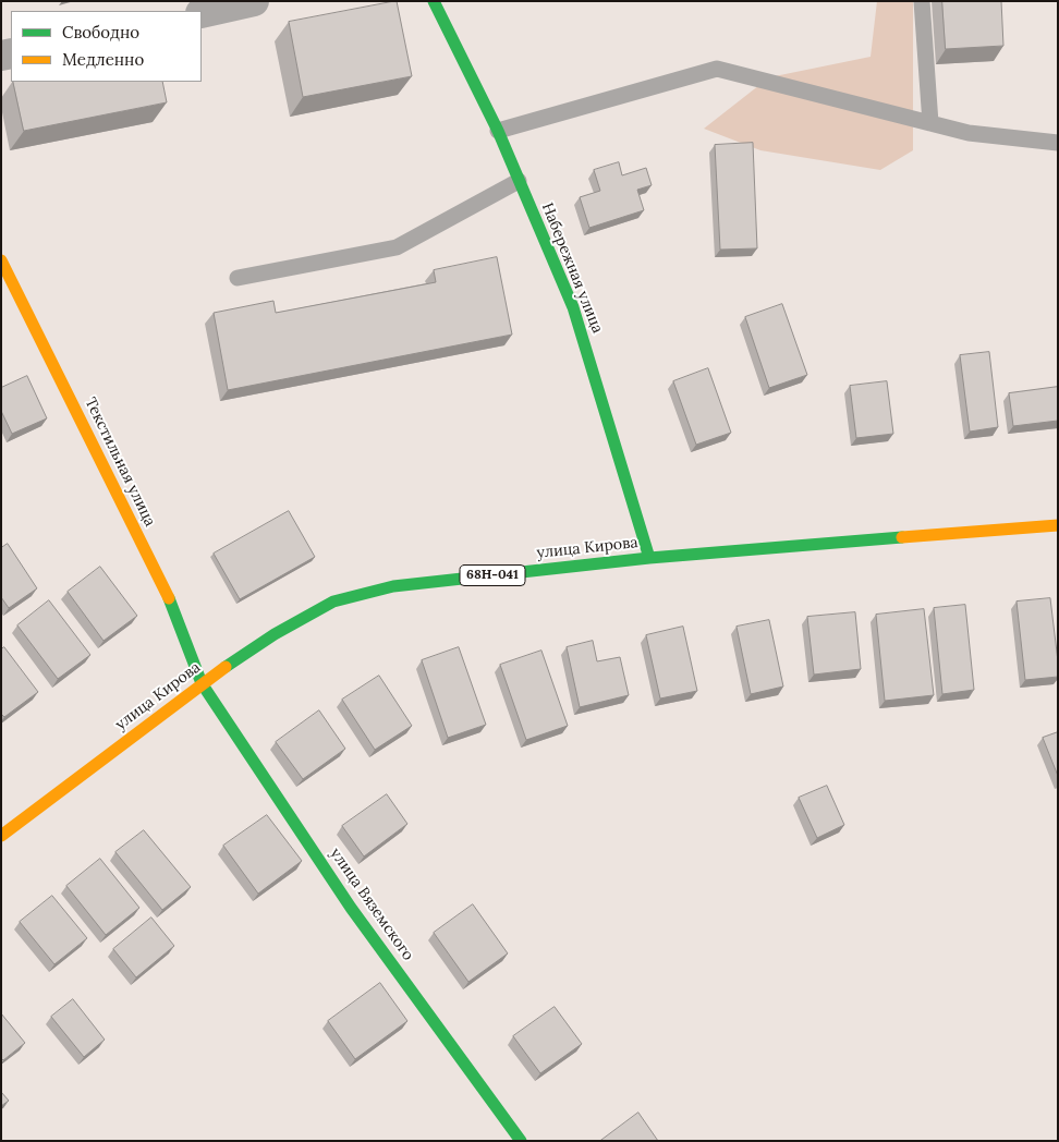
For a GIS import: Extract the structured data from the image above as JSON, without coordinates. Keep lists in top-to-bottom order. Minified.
{"streets":{"street":["Набережная улица","Текстильная улица","улица Кирова","68Н-041","улица Вяземского"]},"crossings":[["Набережная улица","улица Кирова"],["Текстильная улица","улица Кирова"],["Текстильная улица","улица Вяземского"],["улица Кирова","улица Вяземского"]],"legend":["Свободно","Медленно"]}
